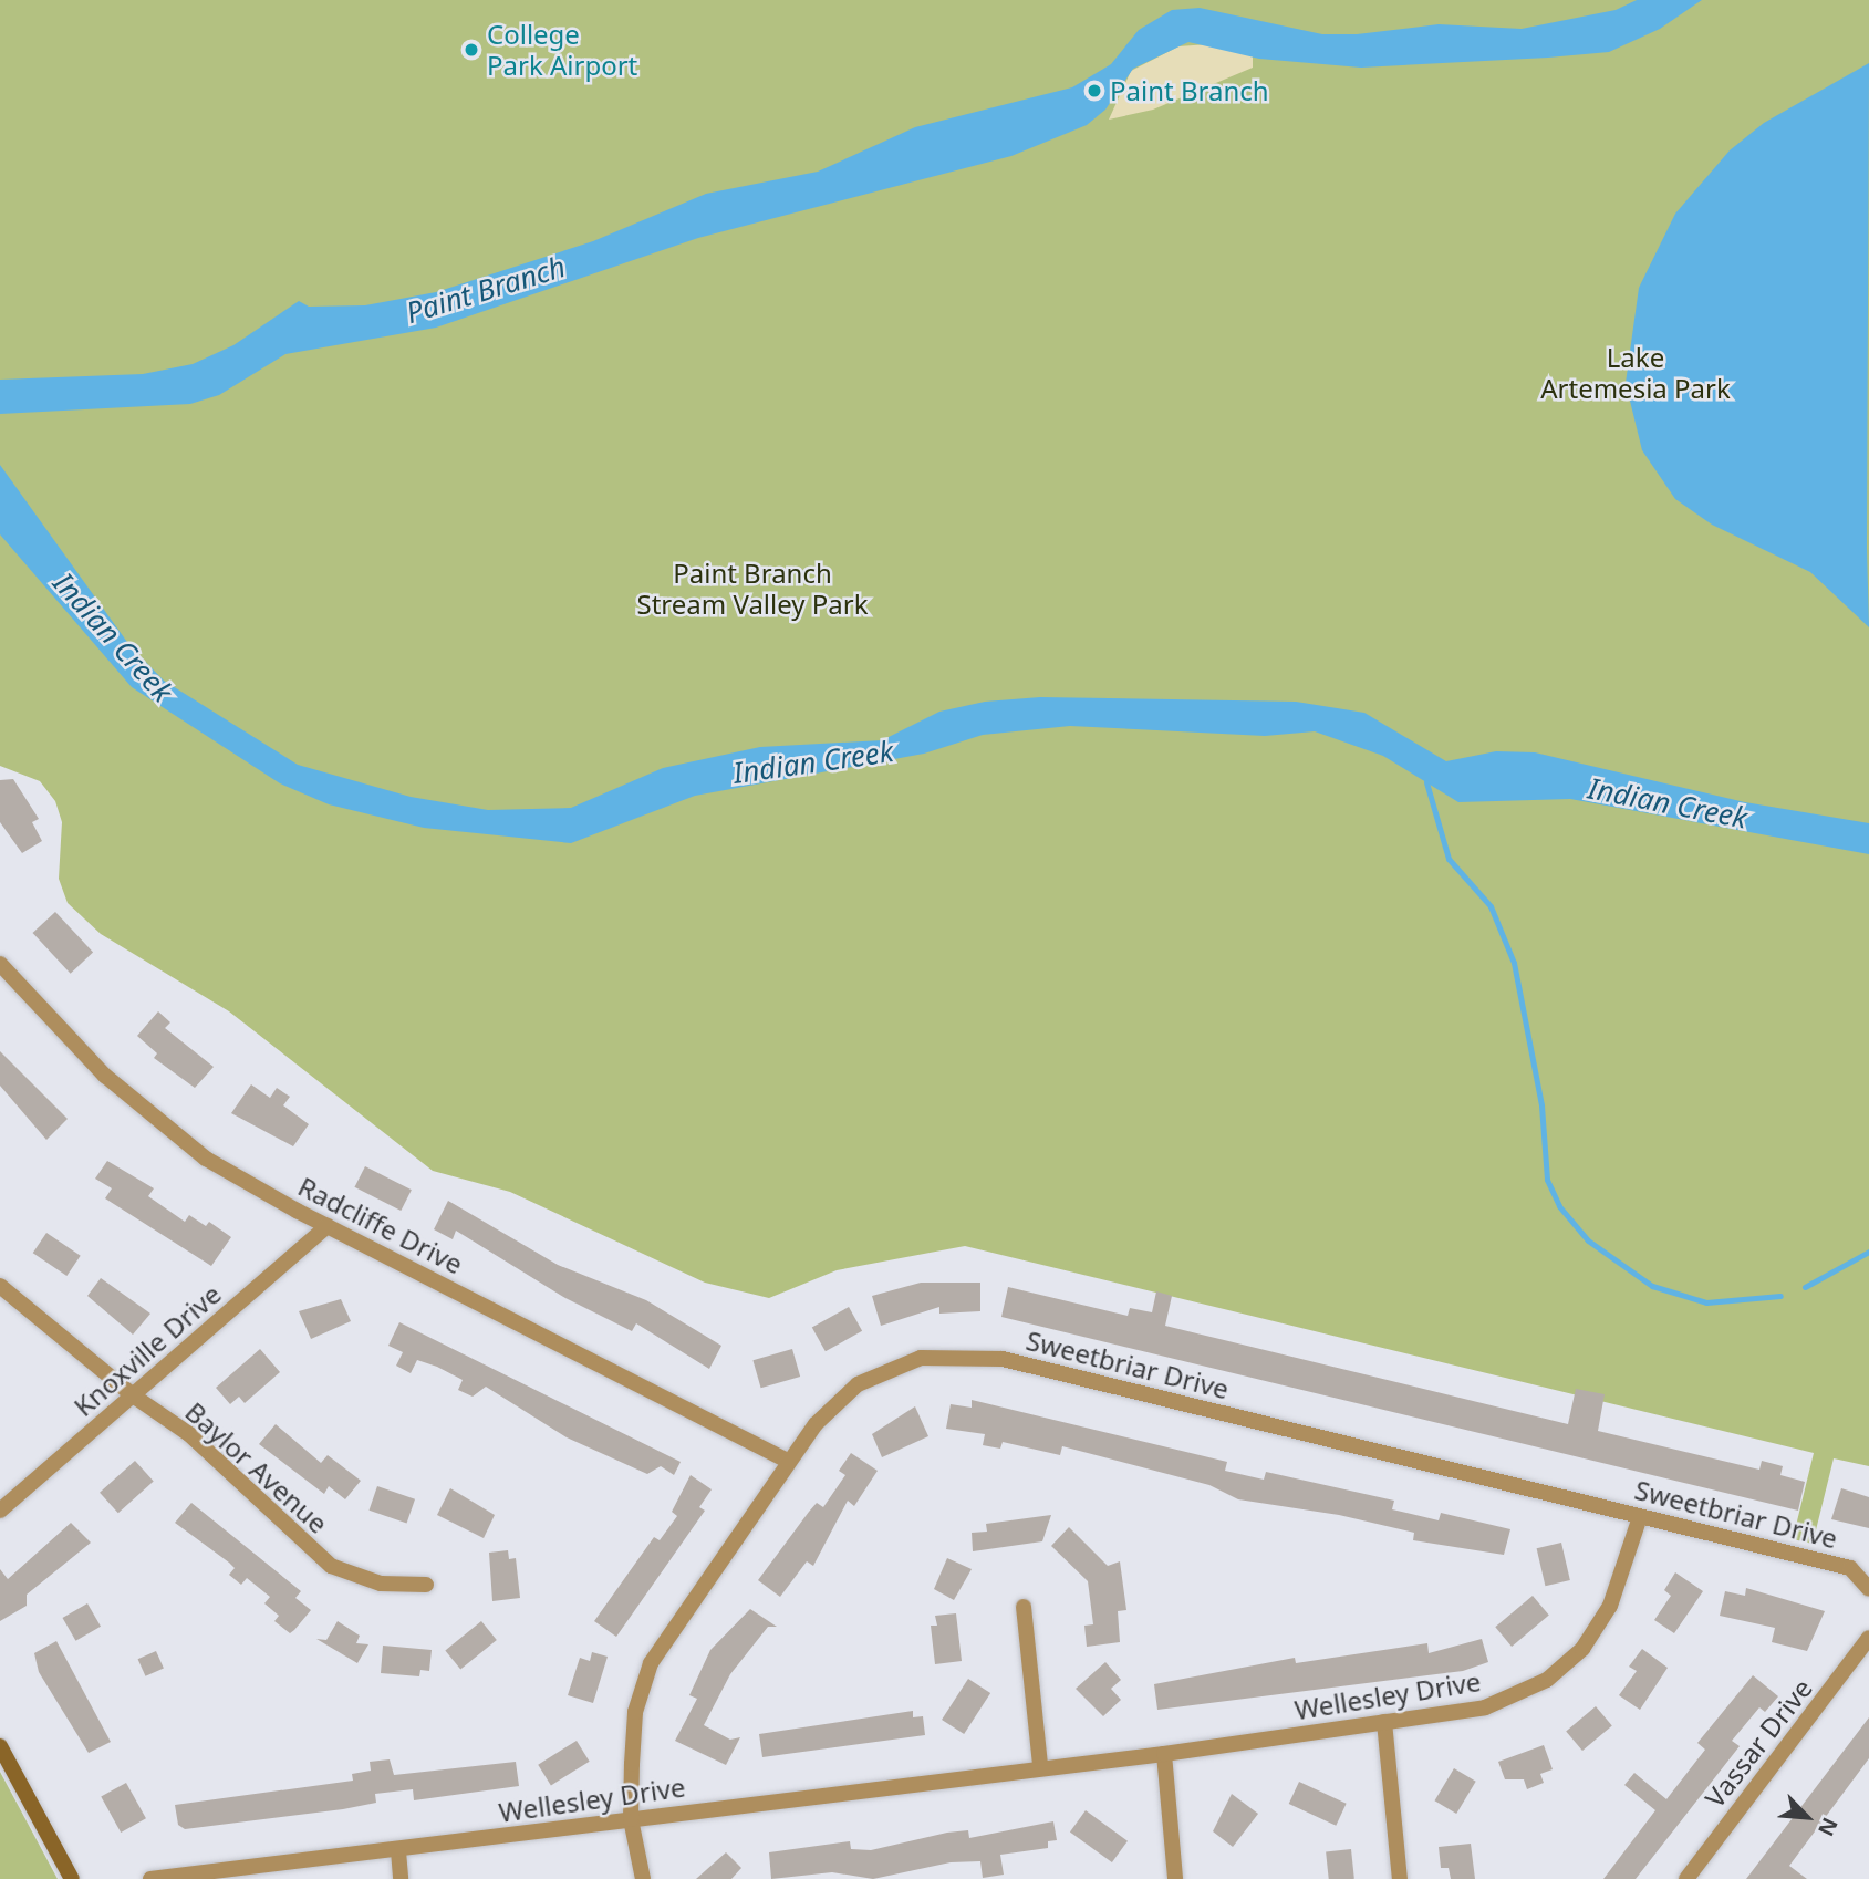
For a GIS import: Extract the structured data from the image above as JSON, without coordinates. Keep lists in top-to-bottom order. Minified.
{"streets":{"street":["Radcliffe Drive","Knoxville Drive","Sweetbriar Drive","Baylor Avenue","Wellesley Drive","Vassar Drive"]},"crossings":[["Radcliffe Drive","Knoxville Drive"],["Radcliffe Drive","Sweetbriar Drive"],["Knoxville Drive","Baylor Avenue"],["Sweetbriar Drive","Wellesley Drive"]],"water":["Paint Branch","Indian Creek"],"parks":["Lake Artemesia Park","Paint Branch Stream Valley Park"],"places":["College Park Airport","Paint Branch"],"north":"bottom right"}
